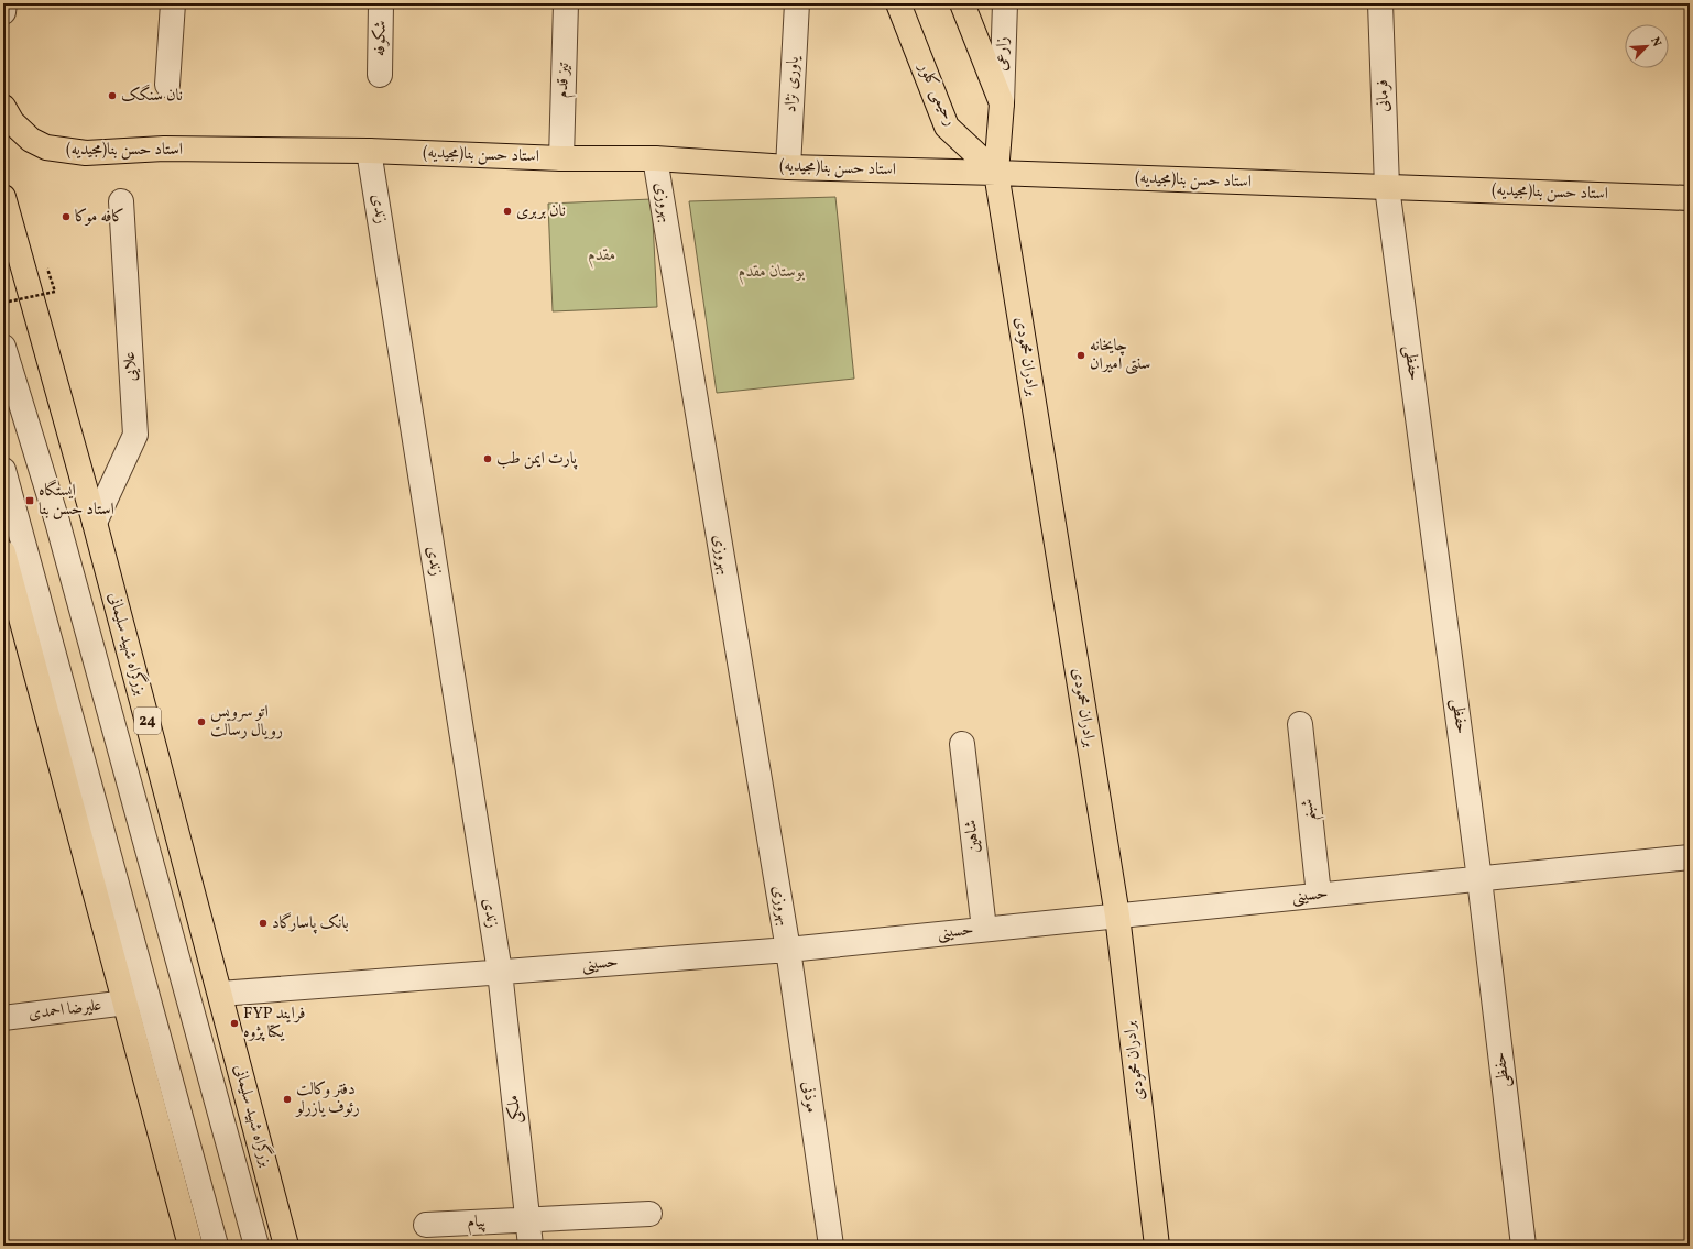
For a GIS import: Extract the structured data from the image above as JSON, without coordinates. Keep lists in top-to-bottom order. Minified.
{"streets":{"main road":["رحیمی کلور","استاد حسن بنا(مجیدیه)","برادران محمودی","بزرگراه شهید سلیمانی","24"],"street":["شکوفه","زارعی","تیز قدم","یاوری نژاد","فرمانی","بهروزی","زندی","حفظی","علایی","شبنم","شاهین","حسینی","علیرضا احمدی","موذنی","ملکی","پیام"]},"crossings":[["زارعی","برادران محمودی"],["تیز قدم","استاد حسن بنا(مجیدیه)"],["یاوری نژاد","استاد حسن بنا(مجیدیه)"],["رحیمی کلور","استاد حسن بنا(مجیدیه)"],["رحیمی کلور","برادران محمودی"],["فرمانی","استاد حسن بنا(مجیدیه)"],["فرمانی","حفظی"],["استاد حسن بنا(مجیدیه)","بهروزی"],["استاد حسن بنا(مجیدیه)","زندی"],["استاد حسن بنا(مجیدیه)","برادران محمودی"],["استاد حسن بنا(مجیدیه)","حفظی"],["بهروزی","حسینی"],["بهروزی","موذنی"],["زندی","حسینی"],["زندی","ملکی"],["برادران محمودی","حسینی"],["حفظی","حسینی"],["علایی","بزرگراه شهید سلیمانی"],["بزرگراه شهید سلیمانی","حسینی"],["شبنم","حسینی"],["شاهین","حسینی"],["حسینی","موذنی"],["حسینی","ملکی"],["ملکی","پیام"]],"parks":["مقدم","بوستان مقدم"],"places":{"other":["نان سنگک","نان بربری","کافه موکا","چایخانه سنتی امیران","پارت ایمن طب","اتو سرویس رویال رسالت","بانک پاسارگاد","FYP فرایند یکتا پژوه","دفتر وکالت رئوف یازرلو"],"transit":["ایستگاه استاد حسن بنا"]},"north":"top right"}
